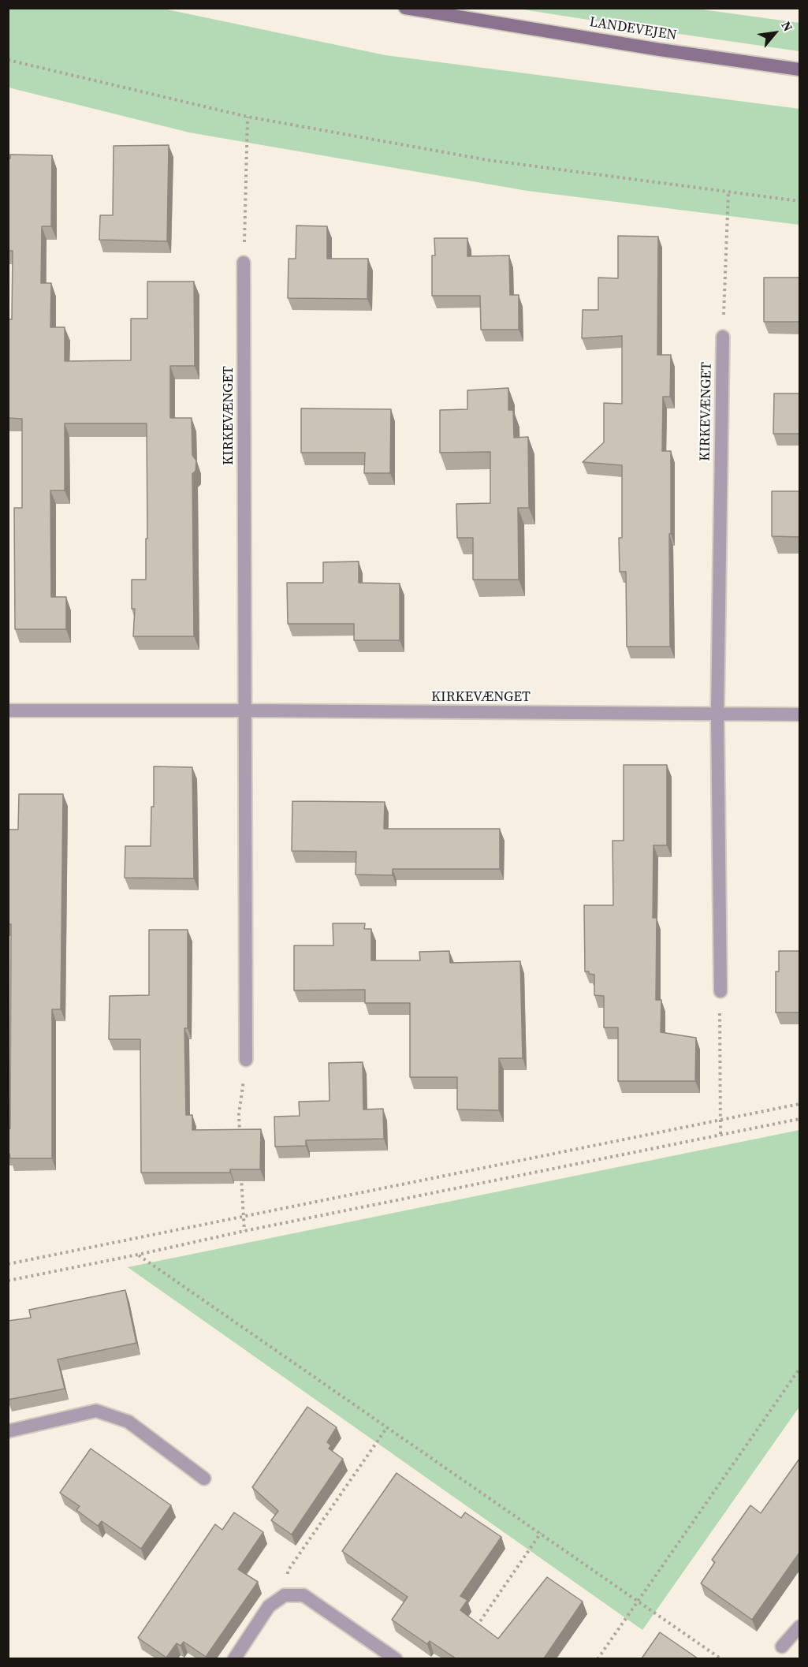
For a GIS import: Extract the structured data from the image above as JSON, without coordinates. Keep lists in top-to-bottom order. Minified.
{"streets":{"main road":["LANDEVEJEN"],"street":["KIRKEVÆNGET"]},"north":"top right"}
